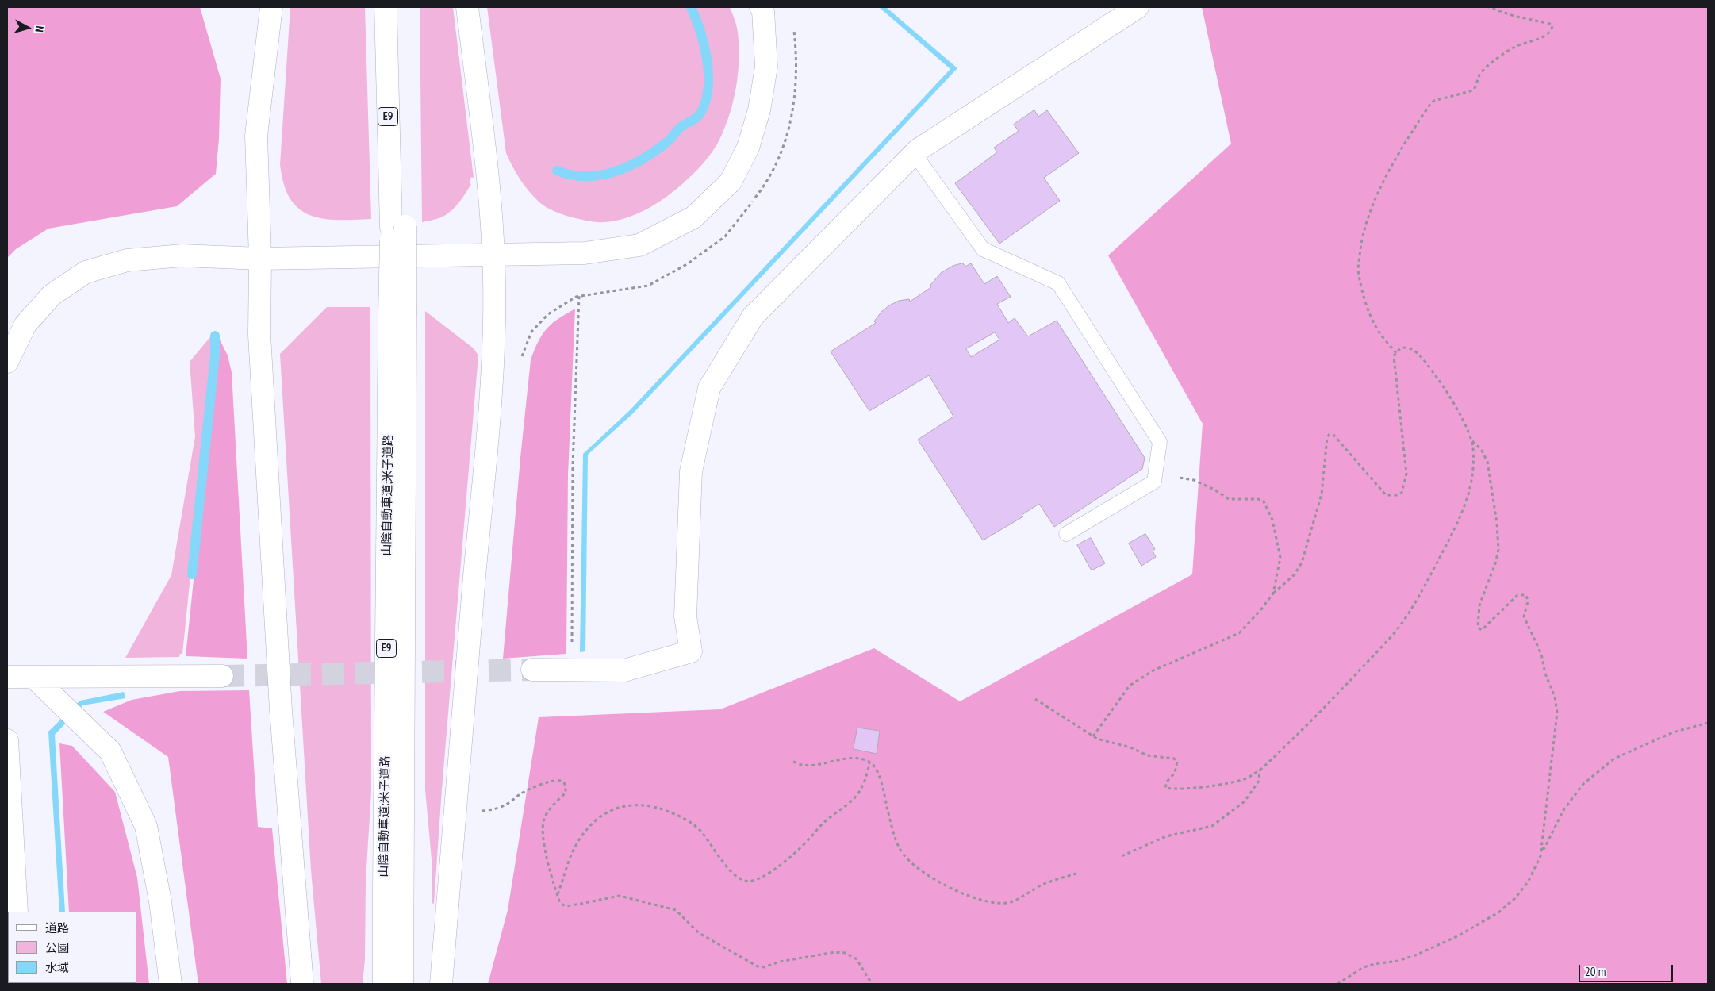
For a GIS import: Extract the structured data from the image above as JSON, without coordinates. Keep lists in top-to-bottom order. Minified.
{"streets":{"main road":["E9","山陰自動車道;米子道路"]},"legend":["道路","公園","水域"],"scale_bar":"20 m","north":"right"}
